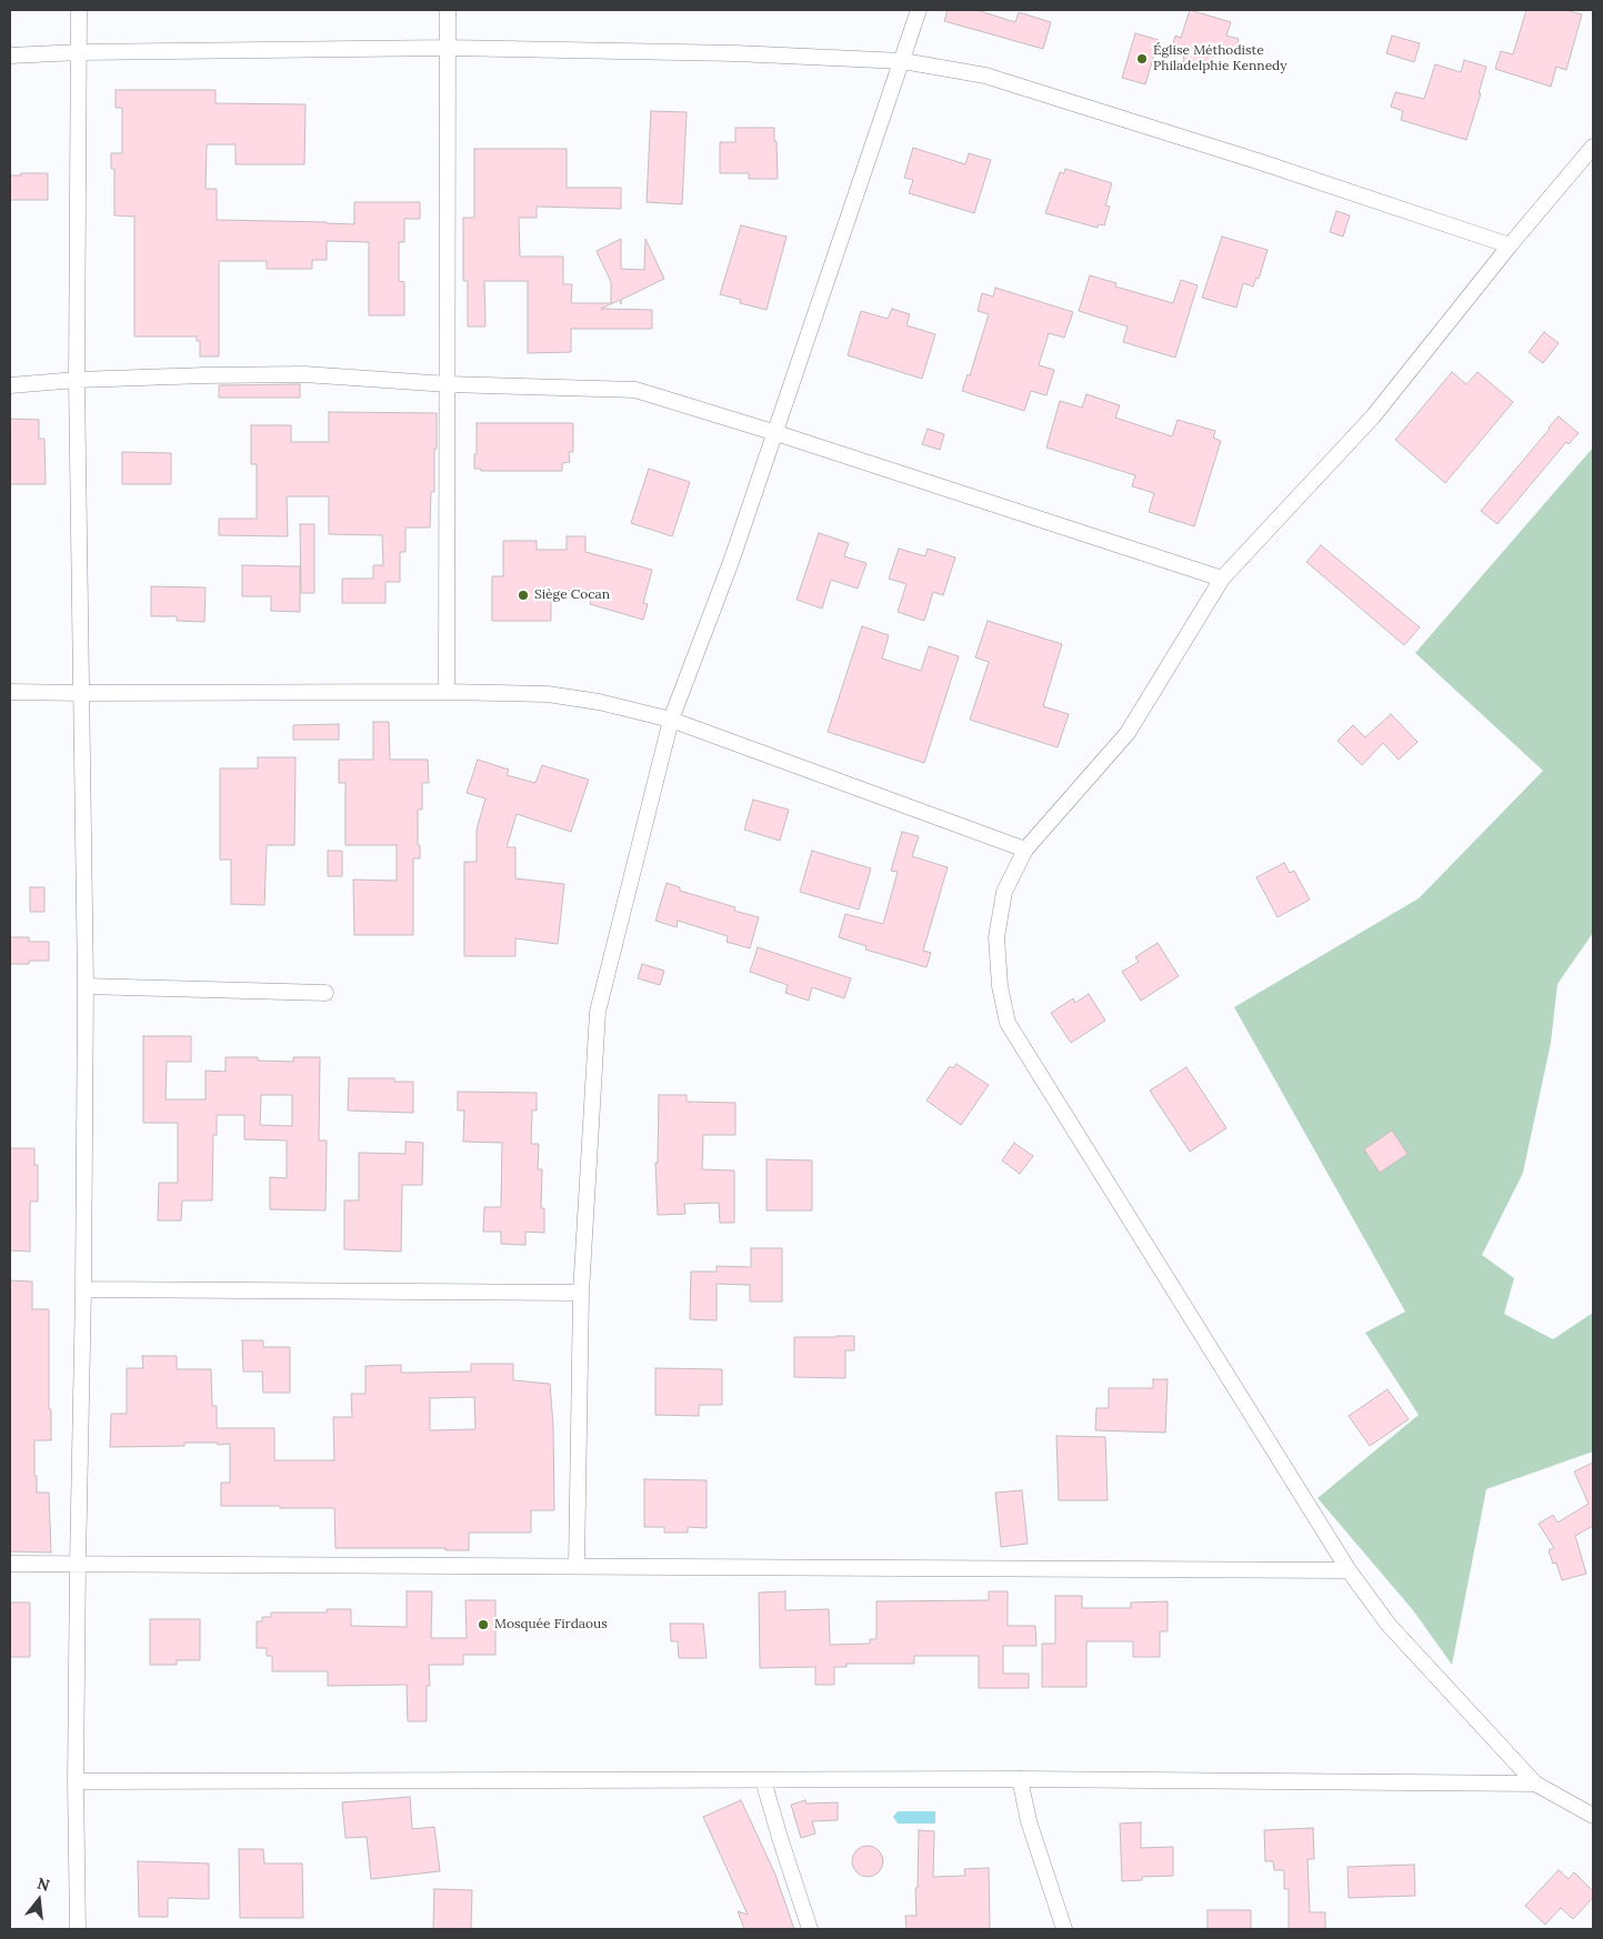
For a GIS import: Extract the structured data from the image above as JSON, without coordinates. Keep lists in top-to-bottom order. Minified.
{"places":["Église Méthodiste Philadelphie Kennedy","Siège Cocan","Mosquée Firdaous"],"north":"top"}
